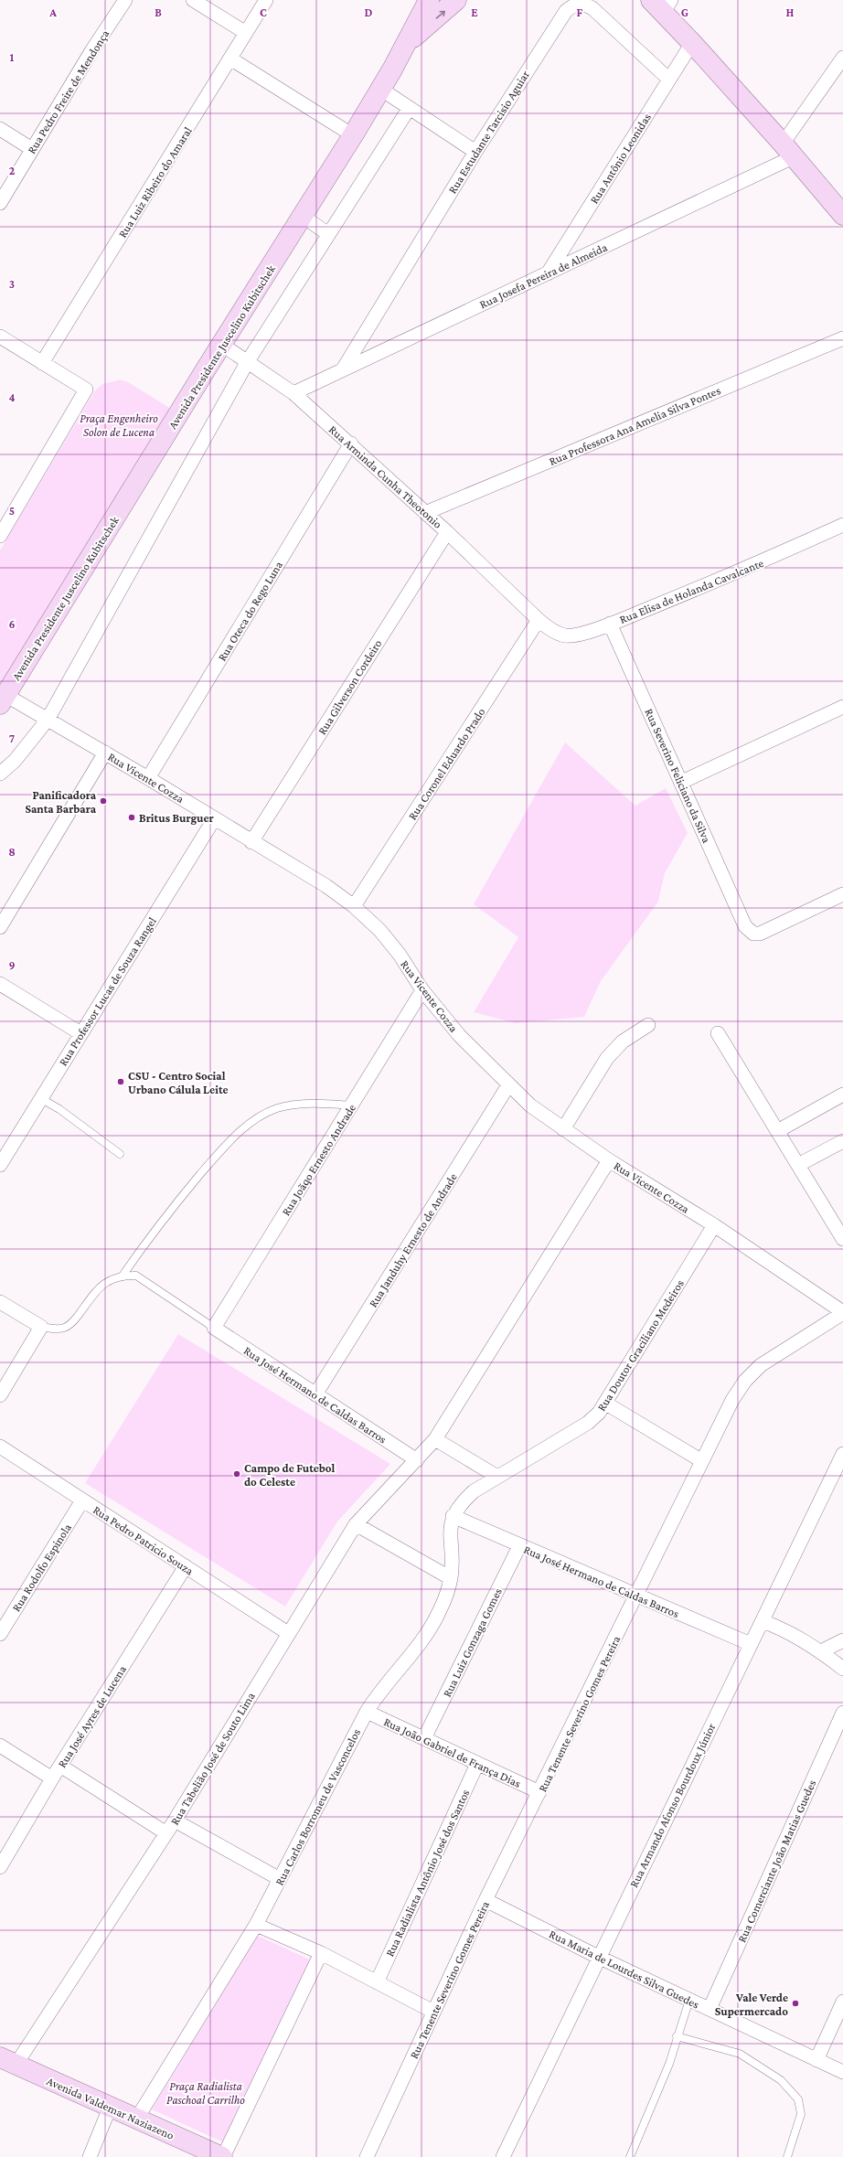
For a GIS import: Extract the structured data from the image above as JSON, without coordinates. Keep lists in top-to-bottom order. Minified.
{"streets":{"main road":["Avenida Presidente Juscelino Kubitschek","Avenida Valdemar Naziazeno"],"street":["Rua Pedro Freire de Mendonça","Rua Estudante Tarcisio Aguiar","Rua Antônio Leonidas","Rua Luiz Ribeiro do Amaral","Rua Josefa Pereira de Almeida","Rua Professora Ana Amelia Silva Pontes","Rua Arminda Cunha Theotonio","Rua Elisa de Holanda Cavalcante","Rua Oteca do Rego Luna","Rua Gilverson Cordeiro","Rua Coronel Eduardo Prado","Rua Severino Feliciano da Silva","Rua Vicente Cozza","Rua Professor Lucas de Souza Rangel","Rua Joãqo Ernesto Andrade","Rua Janduhy Ernesto de Andrade","Rua Doutor Graciliano Medeiros","Rua José Hermano de Caldas Barros","Rua Pedro Patricio Souza","Rua Rodolfo Espinola","Rua Luiz Gonzaga Gomes","Rua Tenente Severino Gomes Pereira","Rua José Ayres de Lucena","Rua João Gabriel de França Dias","Rua Tabelião José de Souto Lima","Rua Armando Afonso Bourdoux Júnior","Rua Carlos Borromeu de Vasconcelos","Rua Comerciante João Matias Guedes","Rua Radialista Antônio José dos Santos","Rua Maria de Lourdes Silva Guedes"]},"crossings":[["Rua Estudante Tarcisio Aguiar","Rua Antônio Leonidas"],["Rua Estudante Tarcisio Aguiar","Rua Josefa Pereira de Almeida"],["Rua Antônio Leonidas","Rua Josefa Pereira de Almeida"],["Rua Josefa Pereira de Almeida","Rua Arminda Cunha Theotonio"],["Avenida Presidente Juscelino Kubitschek","Rua Arminda Cunha Theotonio"],["Avenida Presidente Juscelino Kubitschek","Rua Vicente Cozza"],["Rua Professora Ana Amelia Silva Pontes","Rua Arminda Cunha Theotonio"],["Rua Arminda Cunha Theotonio","Rua Elisa de Holanda Cavalcante"],["Rua Arminda Cunha Theotonio","Rua Oteca do Rego Luna"],["Rua Arminda Cunha Theotonio","Rua Gilverson Cordeiro"],["Rua Arminda Cunha Theotonio","Rua Coronel Eduardo Prado"],["Rua Elisa de Holanda Cavalcante","Rua Coronel Eduardo Prado"],["Rua Elisa de Holanda Cavalcante","Rua Severino Feliciano da Silva"],["Rua Oteca do Rego Luna","Rua Vicente Cozza"],["Rua Gilverson Cordeiro","Rua Vicente Cozza"],["Rua Coronel Eduardo Prado","Rua Vicente Cozza"],["Rua Vicente Cozza","Rua Professor Lucas de Souza Rangel"],["Rua Vicente Cozza","Rua Joãqo Ernesto Andrade"],["Rua Vicente Cozza","Rua Janduhy Ernesto de Andrade"],["Rua Vicente Cozza","Rua Doutor Graciliano Medeiros"],["Rua Vicente Cozza","Rua Tenente Severino Gomes Pereira"],["Rua Joãqo Ernesto Andrade","Rua José Hermano de Caldas Barros"],["Rua Janduhy Ernesto de Andrade","Rua José Hermano de Caldas Barros"],["Rua Doutor Graciliano Medeiros","Rua Carlos Borromeu de Vasconcelos"],["Rua José Hermano de Caldas Barros","Rua Luiz Gonzaga Gomes"],["Rua José Hermano de Caldas Barros","Rua Tenente Severino Gomes Pereira"],["Rua José Hermano de Caldas Barros","Rua Tabelião José de Souto Lima"],["Rua José Hermano de Caldas Barros","Rua Armando Afonso Bourdoux Júnior"],["Rua José Hermano de Caldas Barros","Rua Carlos Borromeu de Vasconcelos"],["Rua Pedro Patricio Souza","Rua Rodolfo Espinola"],["Rua Pedro Patricio Souza","Rua José Ayres de Lucena"],["Rua Pedro Patricio Souza","Rua Tabelião José de Souto Lima"],["Rua Luiz Gonzaga Gomes","Rua João Gabriel de França Dias"],["Rua Tenente Severino Gomes Pereira","Rua João Gabriel de França Dias"],["Rua Tenente Severino Gomes Pereira","Rua Maria de Lourdes Silva Guedes"],["Rua João Gabriel de França Dias","Rua Carlos Borromeu de Vasconcelos"],["Rua João Gabriel de França Dias","Rua Radialista Antônio José dos Santos"],["Rua Tabelião José de Souto Lima","Avenida Valdemar Naziazeno"],["Rua Armando Afonso Bourdoux Júnior","Rua Maria de Lourdes Silva Guedes"],["Rua Carlos Borromeu de Vasconcelos","Avenida Valdemar Naziazeno"],["Rua Comerciante João Matias Guedes","Rua Maria de Lourdes Silva Guedes"]],"parks":["Praça Engenheiro Solon de Lucena","Praça Radialista Paschoal Carrilho"],"places":["Panificadora Santa Barbara","Britus Burguer","CSU - Centro Social Urbano Cálula Leite","Campo de Futebol do Celeste","Vale Verde Supermercado"],"grid":{"columns":["A","B","C","D","E","F","G","H"],"rows":["1","2","3","4","5","6","7","8","9"]}}
